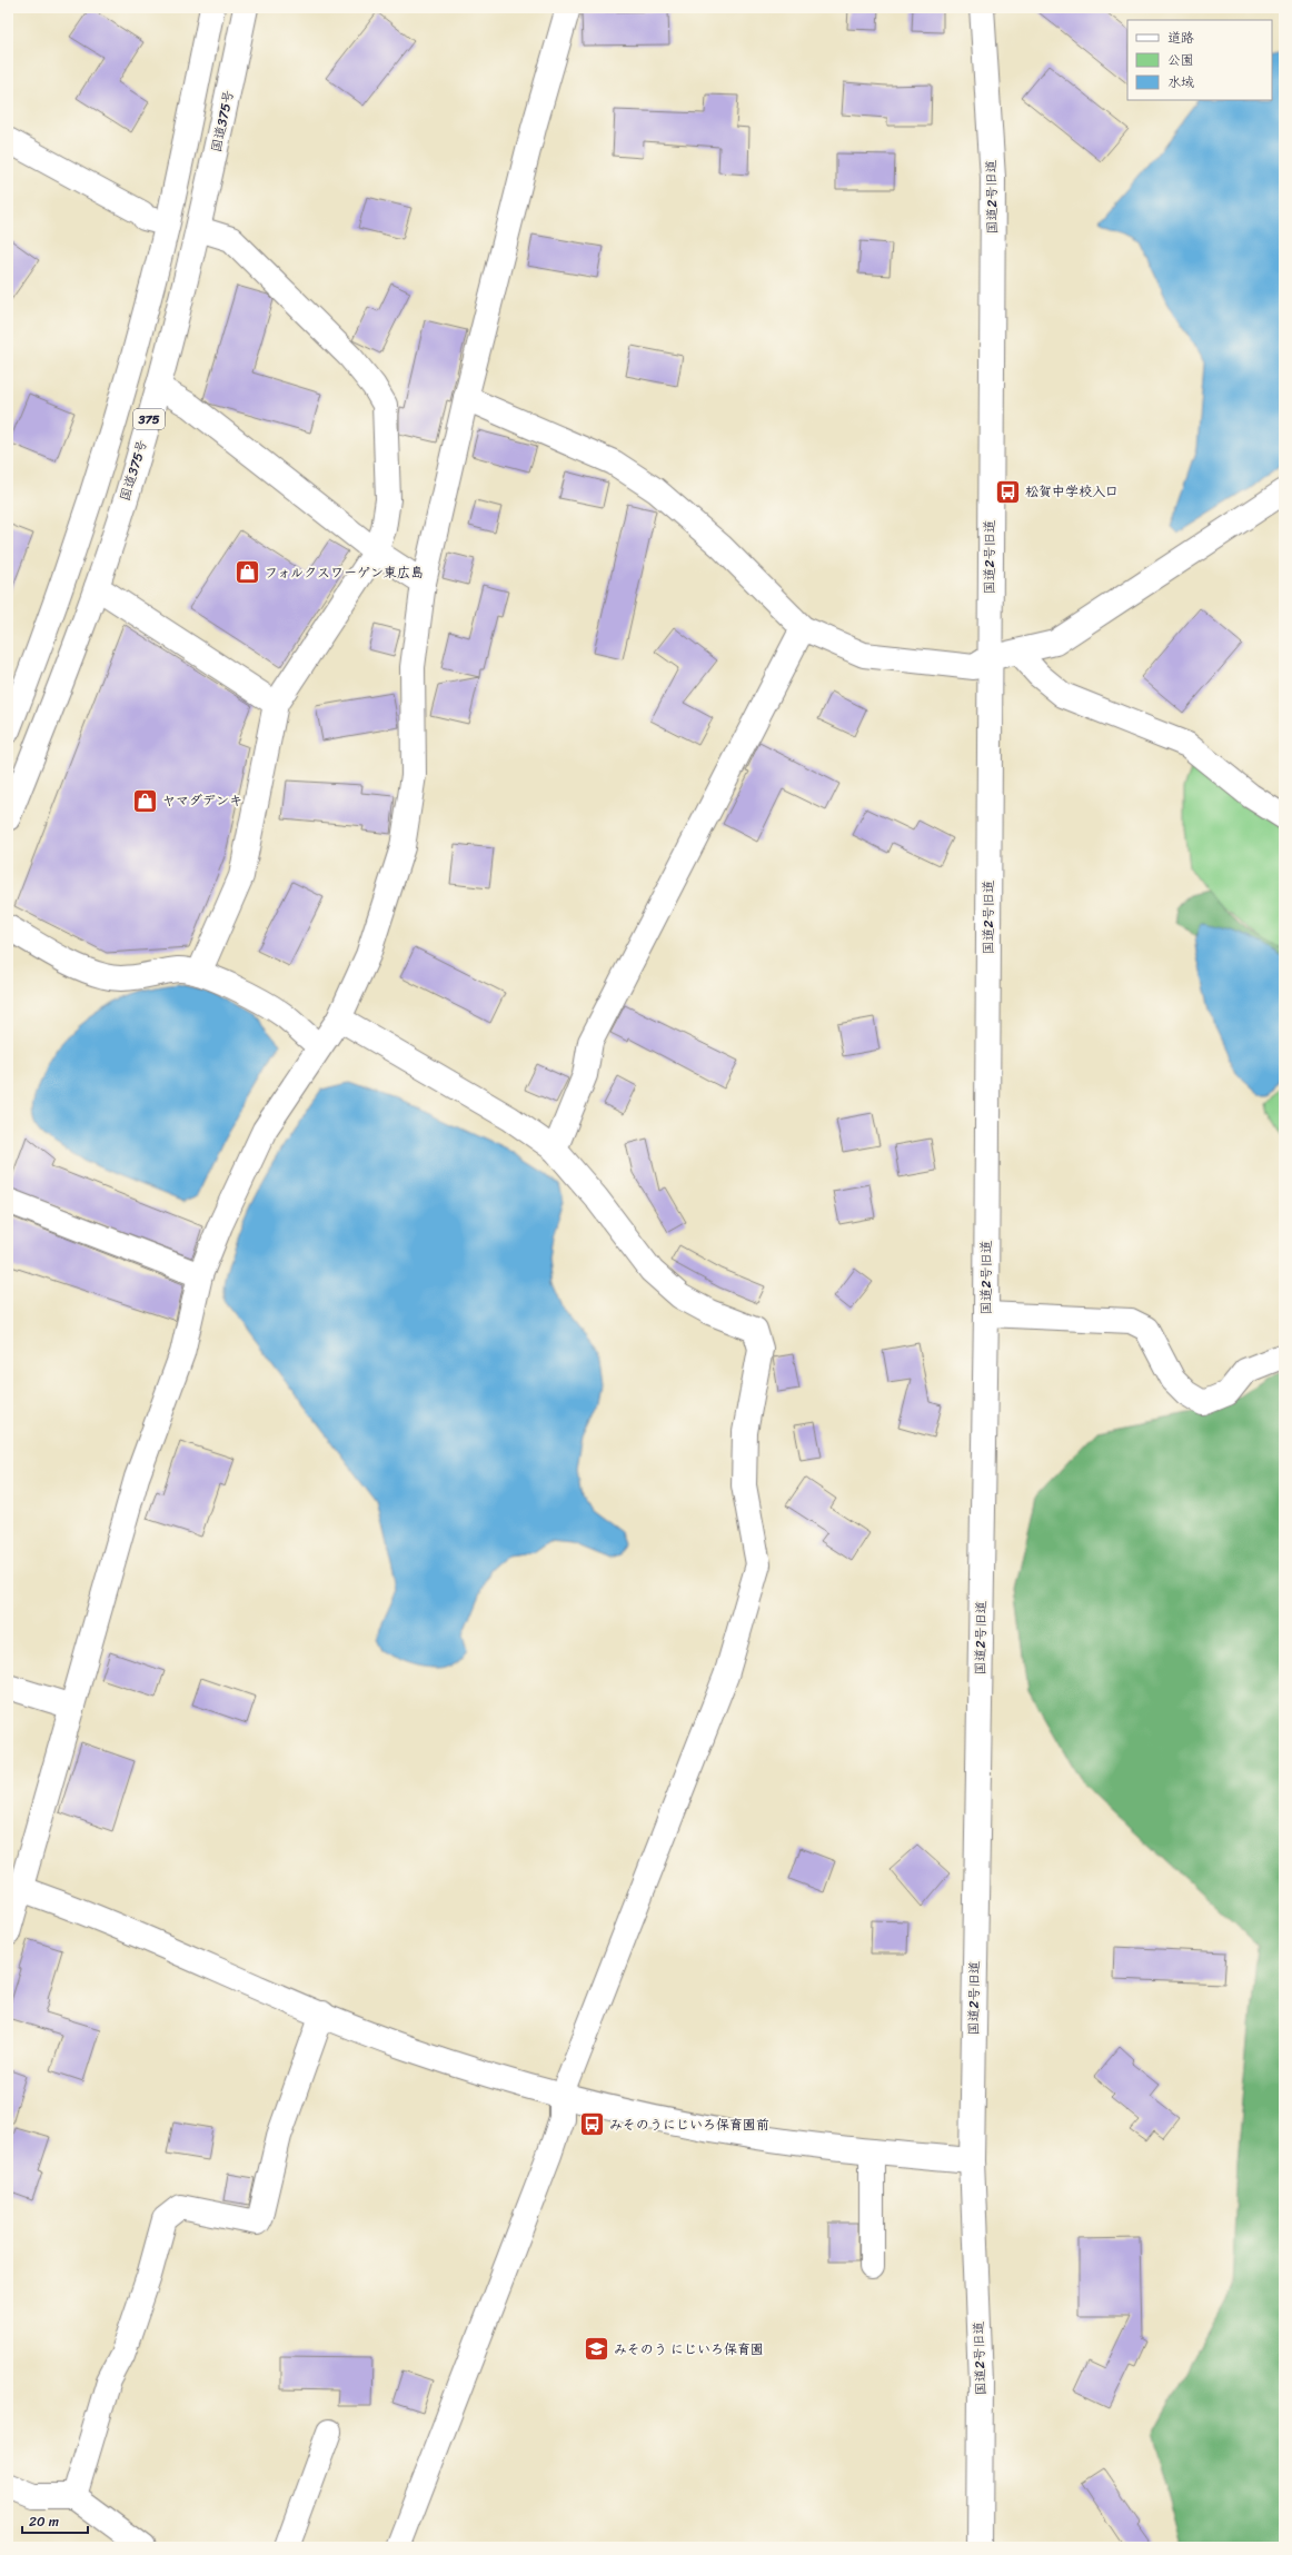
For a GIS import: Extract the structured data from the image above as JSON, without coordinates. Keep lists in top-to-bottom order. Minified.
{"streets":{"main road":["国道375号","国道2号旧道","375"]},"places":{"bus stop":["松賀中学校入口","みそのうにじいろ保育園前"],"shop":["フォルクスワーゲン東広島","ヤマダデンキ"],"school or university":["みそのう にじいろ保育園"]},"legend":["道路","公園","水域"],"scale_bar":"20 m"}
